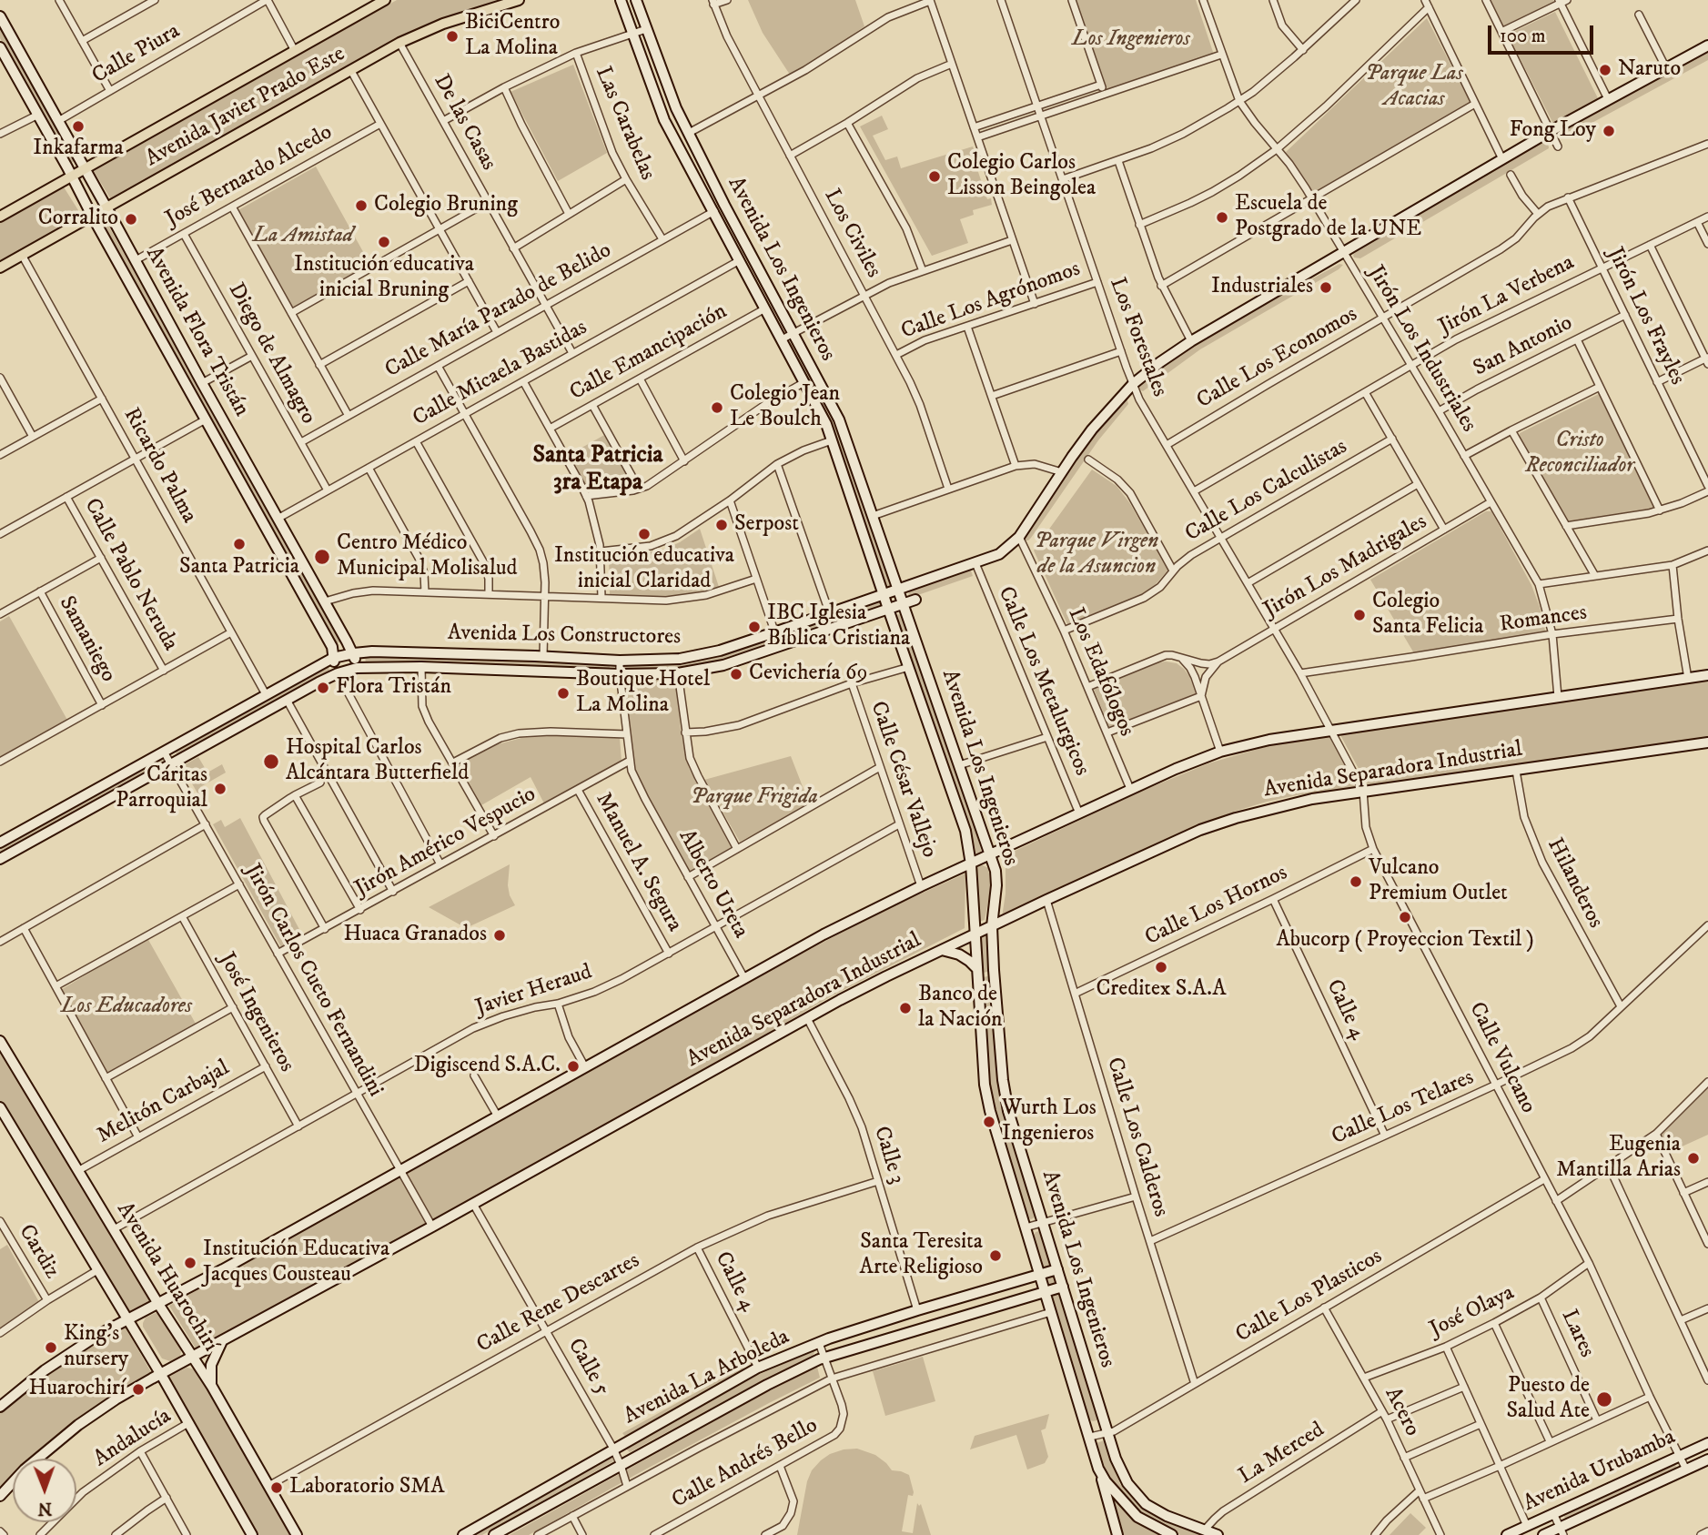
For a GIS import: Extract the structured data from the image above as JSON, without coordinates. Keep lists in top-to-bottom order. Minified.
{"streets":{"main road":["Avenida Javier Prado Este"],"street":["Calle Piura","De las Casas","Las Carabelas","José Bernardo Alcedo","Los Civiles","Avenida Los Ingenieros","Jirón La Verbena","Calle Los Agrónomos","Calle María Parado de Belido","Jirón Los Frayles","Avenida Flora Tristán","Los Forestales","San Antonio","Jirón Los Industriales","Calle Emancipación","Diego de Almagro","Calle Los Economos","Calle Micaela Bastidas","Ricardo Palma","Calle Los Calculistas","Jirón Los Madrigales","Calle Pablo Neruda","Romances","Avenida Los Constructores","Samaniego","Los Edafólogos","Calle Los Metalurgicos","Avenida Separadora Industrial","Calle César Vallejo","Jirón Américo Vespucio","Manuel A. Segura","Hilanderos","Alberto Ureta","Calle Los Hornos","Jirón Carlos Cueto Fernandini","Javier Heraud","Calle 4","José Ingenieros","Calle Vulcano","Melitón Carbajal","Calle Los Telares","Calle Los Calderos","Calle 3","Cardiz","Avenida Huarochirí","Calle Los Plasticos","Calle Rene Descartes","José Olaya","Lares","Calle 5","Avenida La Arboleda","Acero","Andalucía","La Merced","Calle Andrés Bello","Avenida Urubamba"]},"crossings":[["Calle Piura","Avenida Flora Tristán"],["Avenida Javier Prado Este","De las Casas"],["Avenida Javier Prado Este","Avenida Flora Tristán"],["Avenida Javier Prado Este","Ricardo Palma"],["De las Casas","Calle María Parado de Belido"],["De las Casas","Calle Micaela Bastidas"],["Las Carabelas","Calle María Parado de Belido"],["José Bernardo Alcedo","Avenida Flora Tristán"],["José Bernardo Alcedo","Diego de Almagro"],["Los Civiles","Calle Los Agrónomos"],["Avenida Los Ingenieros","Calle María Parado de Belido"],["Avenida Los Ingenieros","Calle Emancipación"],["Avenida Los Ingenieros","Calle Micaela Bastidas"],["Avenida Los Ingenieros","Avenida Los Constructores"],["Avenida Los Ingenieros","Avenida Separadora Industrial"],["Avenida Los Ingenieros","Calle Los Plasticos"],["Avenida Los Ingenieros","Avenida La Arboleda"],["Avenida Los Ingenieros","La Merced"],["Jirón La Verbena","Jirón Los Frayles"],["Jirón La Verbena","Los Forestales"],["Jirón La Verbena","Jirón Los Industriales"],["Calle Los Agrónomos","Los Forestales"],["Calle María Parado de Belido","Diego de Almagro"],["Jirón Los Frayles","San Antonio"],["Jirón Los Frayles","Calle Los Economos"],["Avenida Flora Tristán","Calle Micaela Bastidas"],["Avenida Flora Tristán","Avenida Los Constructores"],["Los Forestales","Calle Los Economos"],["Los Forestales","Calle Los Calculistas"],["Los Forestales","Jirón Los Madrigales"],["Los Forestales","Romances"],["Los Forestales","Avenida Los Constructores"],["Los Forestales","Avenida Separadora Industrial"],["Los Forestales","Calle Vulcano"],["San Antonio","Jirón Los Industriales"],["Jirón Los Industriales","Calle Los Economos"],["Jirón Los Industriales","Jirón Los Madrigales"],["Jirón Los Industriales","Romances"],["Jirón Los Industriales","Avenida Los Constructores"],["Jirón Los Industriales","Avenida Separadora Industrial"],["Diego de Almagro","Calle Micaela Bastidas"],["Ricardo Palma","Avenida Los Constructores"],["Calle Los Calculistas","Los Edafólogos"],["Avenida Los Constructores","Los Edafólogos"],["Avenida Los Constructores","Calle Los Metalurgicos"],["Avenida Los Constructores","Alberto Ureta"],["Avenida Los Constructores","Jirón Carlos Cueto Fernandini"],["Los Edafólogos","Avenida Separadora Industrial"],["Calle Los Metalurgicos","Avenida Separadora Industrial"],["Avenida Separadora Industrial","Calle César Vallejo"],["Avenida Separadora Industrial","Hilanderos"],["Avenida Separadora Industrial","Alberto Ureta"],["Avenida Separadora Industrial","Jirón Carlos Cueto Fernandini"],["Avenida Separadora Industrial","Calle Vulcano"],["Avenida Separadora Industrial","Calle Los Calderos"],["Avenida Separadora Industrial","Calle 3"],["Avenida Separadora Industrial","Avenida Huarochirí"],["Avenida Separadora Industrial","Calle 5"],["Calle César Vallejo","Javier Heraud"],["Jirón Américo Vespucio","Manuel A. Segura"],["Jirón Américo Vespucio","Alberto Ureta"],["Jirón Américo Vespucio","Jirón Carlos Cueto Fernandini"],["Manuel A. Segura","Javier Heraud"],["Hilanderos","Calle Los Telares"],["Alberto Ureta","Javier Heraud"],["Calle Los Hornos","Calle 4"],["Calle Los Hornos","Calle Vulcano"],["Calle Los Hornos","Calle Los Calderos"],["Jirón Carlos Cueto Fernandini","Javier Heraud"],["Javier Heraud","José Ingenieros"],["Javier Heraud","Avenida Huarochirí"],["Calle 4","Calle Los Telares"],["Calle 4","Calle Rene Descartes"],["Calle 4","Avenida La Arboleda"],["José Ingenieros","Melitón Carbajal"],["Calle Vulcano","Calle Los Telares"],["Calle Vulcano","Calle Los Plasticos"],["Calle Vulcano","José Olaya"],["Calle Vulcano","Avenida Urubamba"],["Melitón Carbajal","Avenida Huarochirí"],["Calle Los Telares","Calle Los Calderos"],["Calle Los Calderos","Calle Los Plasticos"],["Calle 3","Calle Rene Descartes"],["Calle 3","Avenida La Arboleda"],["Avenida Huarochirí","Calle Rene Descartes"],["Calle Los Plasticos","Acero"],["Calle Rene Descartes","Calle 5"],["José Olaya","Lares"],["José Olaya","Acero"],["Calle 5","Avenida La Arboleda"],["Avenida La Arboleda","Calle Andrés Bello"],["Acero","La Merced"]],"districts":["Santa Patricia 3ra Etapa"],"parks":["Los Ingenieros","Parque Las Acacias","La Amistad","Cristo Reconciliador","Parque Virgen de la Asuncion","Parque Frigida","Los Educadores"],"places":["BiciCentro La Molina","Naruto","Inkafarma","Fong Loy","Colegio Carlos Lisson Beingolea","Colegio Bruning","Escuela de Postgrado de la UNE","Corralito","Institución educativa inicial Bruning","Industriales","Colegio Jean Le Boulch","Serpost","Institución educativa inicial Claridad","Santa Patricia","Centro Médico Municipal Molisalud","Colegio Santa Felicia","IBC Iglesia Bíblica Cristiana","Cevichería 69","Flora Tristán","Boutique Hotel La Molina","Hospital Carlos Alcántara Butterfield","Cáritas Parroquial","Vulcano Premium Outlet","Abucorp ( Proyeccion Textil )","Huaca Granados","Creditex S.A.A","Banco de la Nación","Digiscend S.A.C.","Wurth Los Ingenieros","Eugenia Mantilla Arias","Santa Teresita Arte Religioso","Institución Educativa Jacques Cousteau","King's nursery","Huarochirí","Puesto de Salud Ate","Laboratorio SMA"],"scale_bar":"100 m","north":"bottom"}
